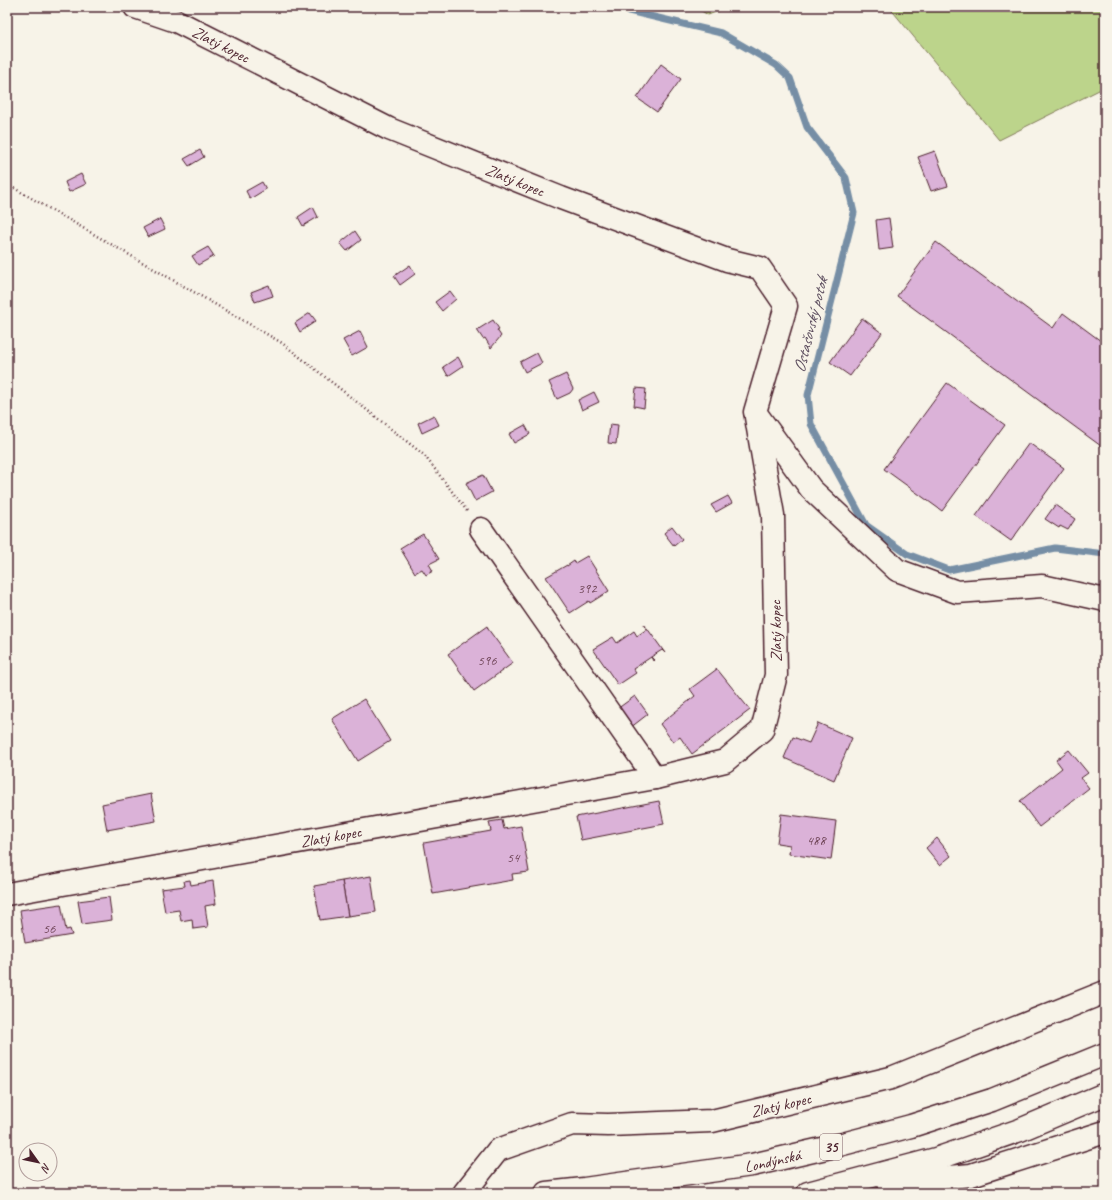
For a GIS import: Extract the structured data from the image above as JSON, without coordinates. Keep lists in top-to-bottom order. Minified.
{"streets":{"main road":["Zlatý kopec","35","Londýnská"]},"water":["Ostašovský potok"],"house_numbers":["392","596","488","54","56"],"north":"bottom right"}
